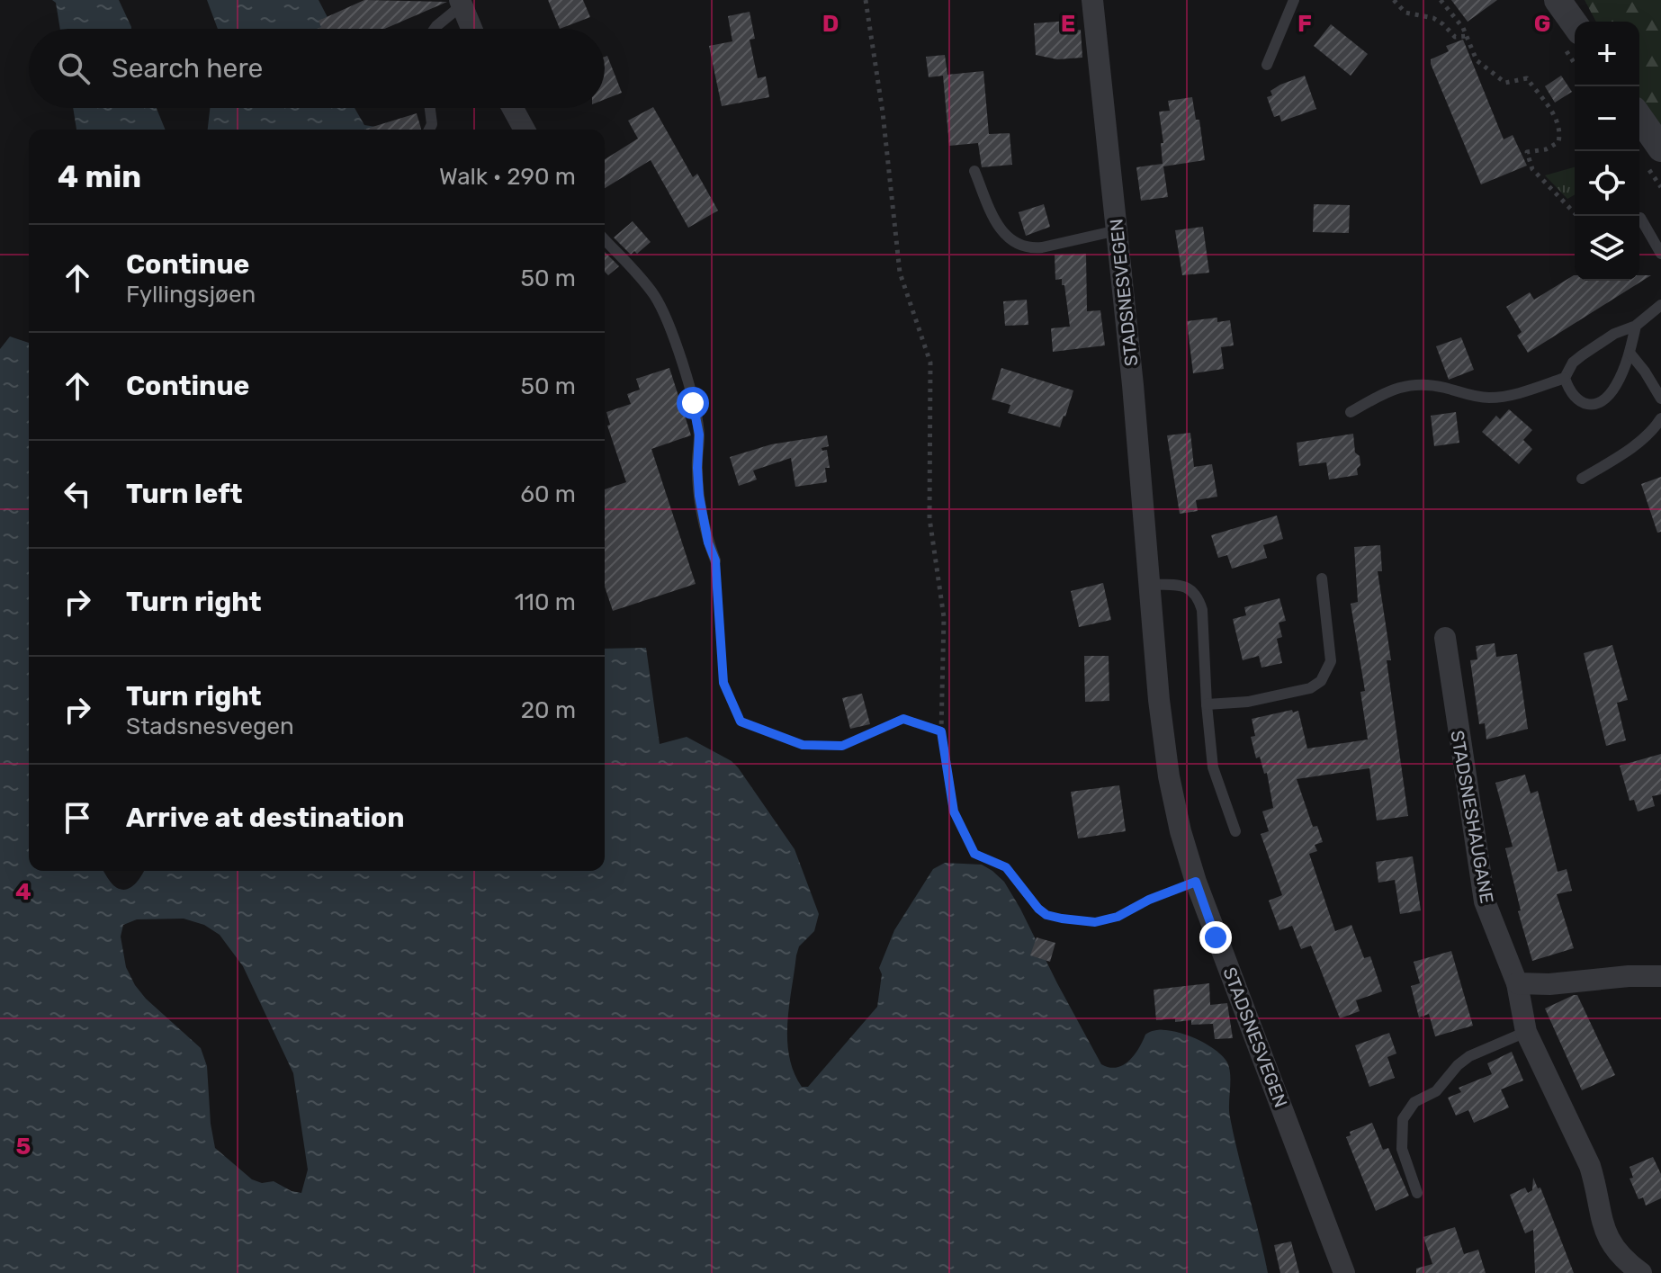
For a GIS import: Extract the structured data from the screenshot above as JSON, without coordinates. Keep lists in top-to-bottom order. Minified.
{"streets":{"street":["STADSNESVEGEN","STADSNESHAUGANE"]},"page":{"map_buttons":["+","−"],"search":"Search here","heading":["4 min","Walk · 290 m"],"list":[["Continue","Fyllingsjøen","50 m"],["Continue","50 m"],["Turn left","60 m"],["Turn right","110 m"],["Turn right","Stadsnesvegen","20 m"],"Arrive at destination"]},"grid":{"columns":["D","E","F","G"],"rows":["4","5"]}}
